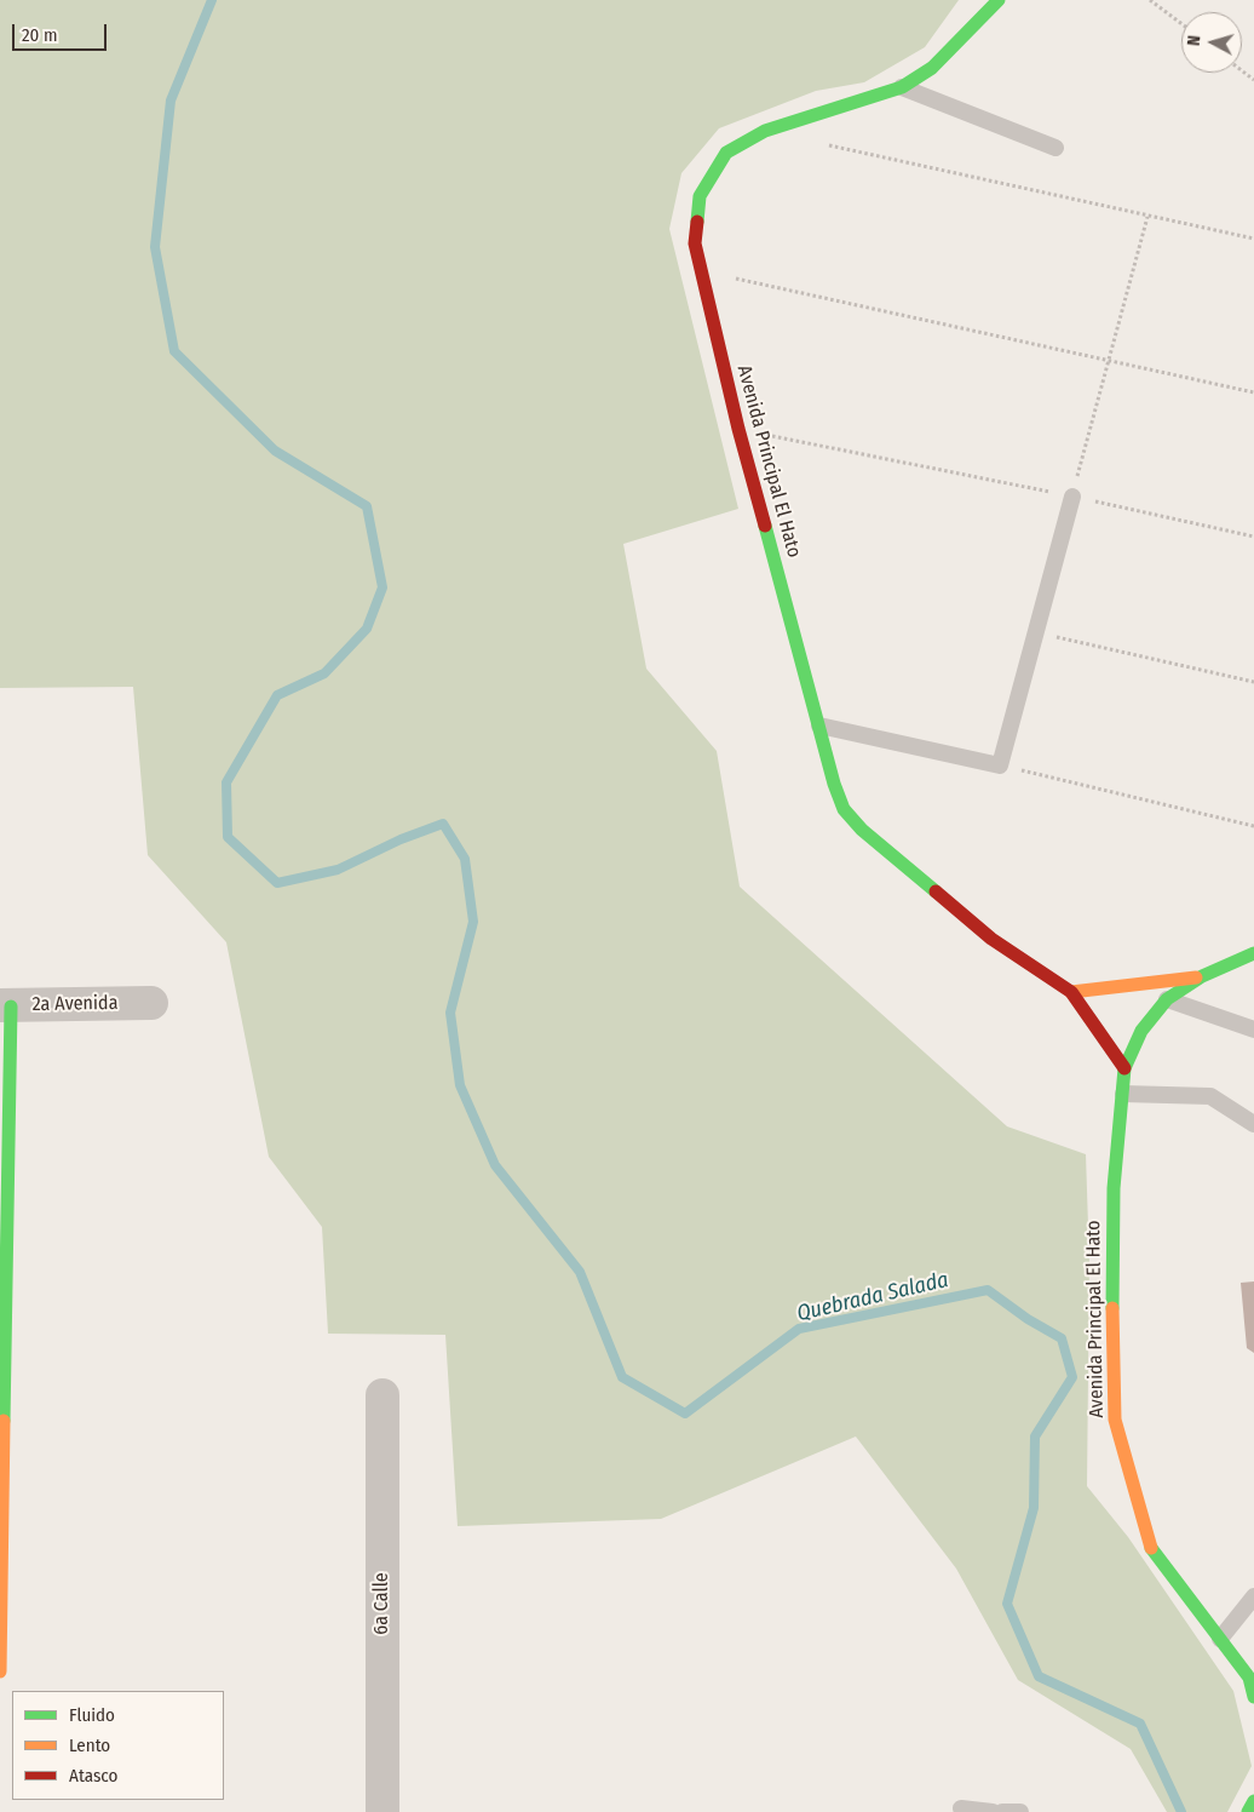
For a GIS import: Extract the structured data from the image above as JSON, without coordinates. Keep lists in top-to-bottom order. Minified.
{"streets":{"street":["Avenida Principal El Hato","2a Avenida","6a Calle"]},"water":["Quebrada Salada"],"legend":["Fluido","Lento","Atasco"],"scale_bar":"20 m","north":"left"}
